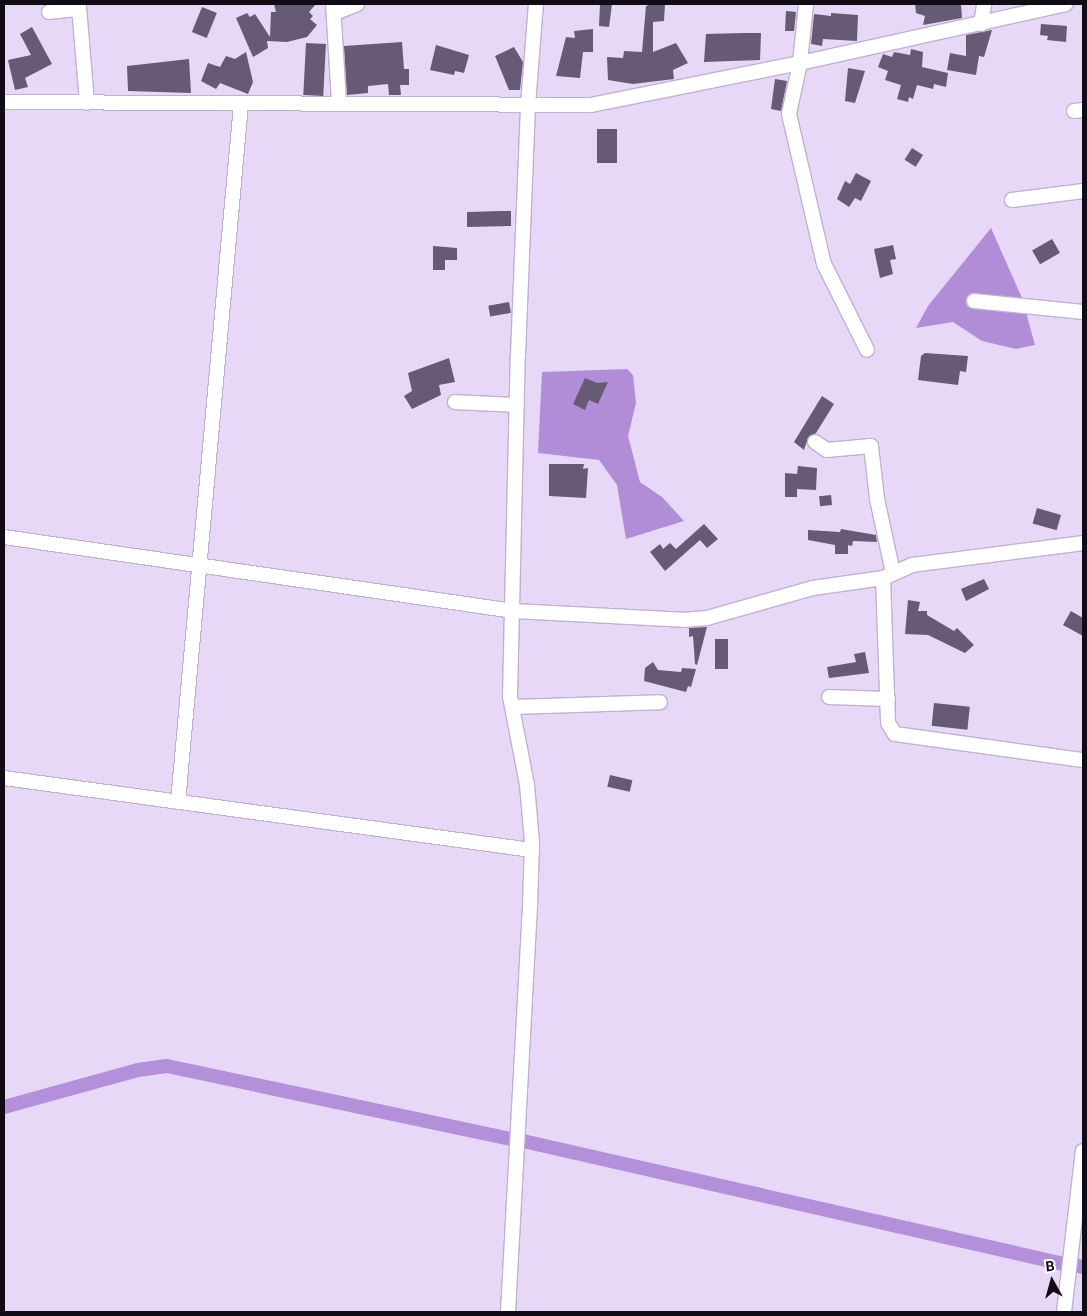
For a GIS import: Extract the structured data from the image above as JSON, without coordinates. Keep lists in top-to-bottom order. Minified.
{"north":"top"}
